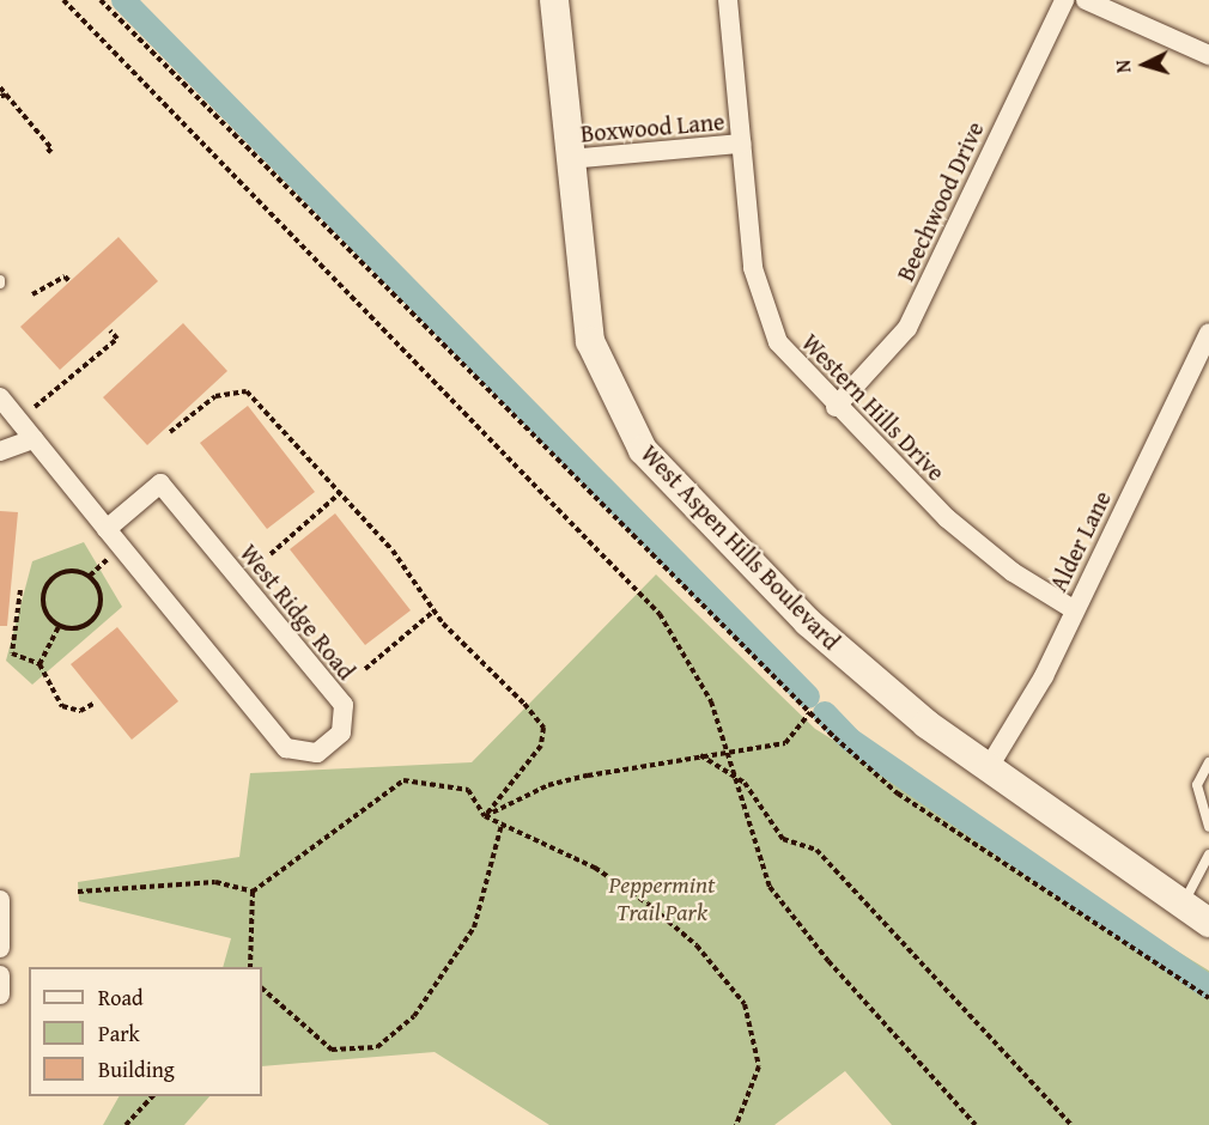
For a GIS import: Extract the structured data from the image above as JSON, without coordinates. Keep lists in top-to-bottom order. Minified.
{"streets":{"street":["Boxwood Lane","Beechwood Drive","Western Hills Drive","Alder Lane","West Aspen Hills Boulevard","West Ridge Road"]},"crossings":[["Boxwood Lane","Western Hills Drive"],["Boxwood Lane","West Aspen Hills Boulevard"],["Beechwood Drive","Western Hills Drive"],["Western Hills Drive","Alder Lane"],["Alder Lane","West Aspen Hills Boulevard"]],"parks":["Peppermint Trail Park"],"legend":["Road","Park","Building"],"north":"left"}
